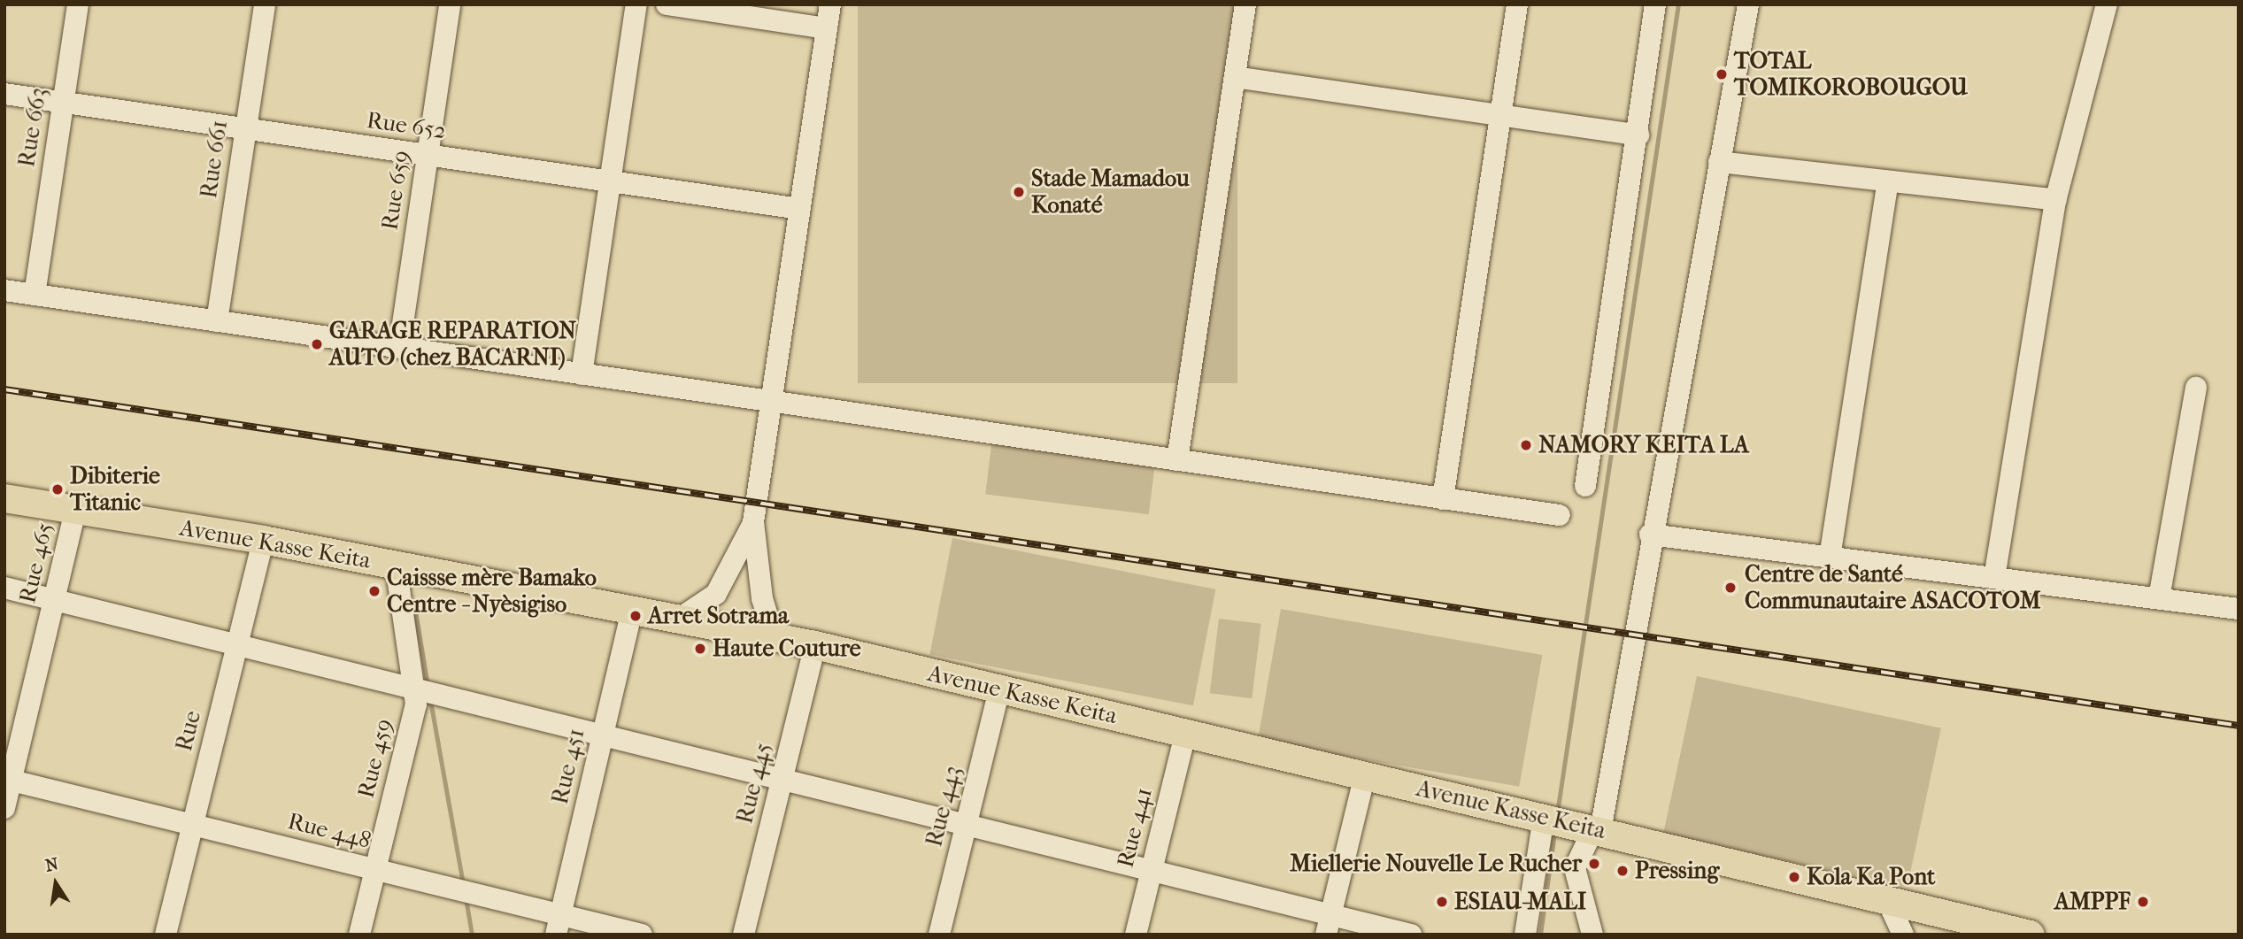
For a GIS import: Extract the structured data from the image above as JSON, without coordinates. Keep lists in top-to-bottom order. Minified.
{"streets":{"main road":["Avenue Kasse Keita"],"street":["Rue 652","Rue 663","Rue 661","Rue 659","Rue 465","Rue","Rue 459","Rue 451","Rue 445","Rue 443","Rue 441","Rue 448"]},"crossings":[["Rue 652","Rue 663"],["Rue 652","Rue 661"],["Rue 652","Rue 659"],["Avenue Kasse Keita","Rue 465"],["Avenue Kasse Keita","Rue"],["Avenue Kasse Keita","Rue 451"],["Avenue Kasse Keita","Rue 445"],["Avenue Kasse Keita","Rue 443"],["Avenue Kasse Keita","Rue 441"],["Rue 465","Rue 448"],["Rue","Rue 448"],["Rue 459","Rue 448"],["Rue 451","Rue 448"]],"places":["TOTAL TOMIKOROBOUGOU","Stade Mamadou Konaté","GARAGE REPARATION AUTO (chez BACARNI)","NAMORY KEITA LA","Dibiterie Titanic","Centre de Santé Communautaire ASACOTOM","Caissse mère Bamako Centre - Nyèsigiso","Arret Sotrama","Haute Couture","Miellerie Nouvelle Le Rucher","Pressing","Kola Ka Pont","ESIAU-MALI","AMPPF"],"north":"top"}
